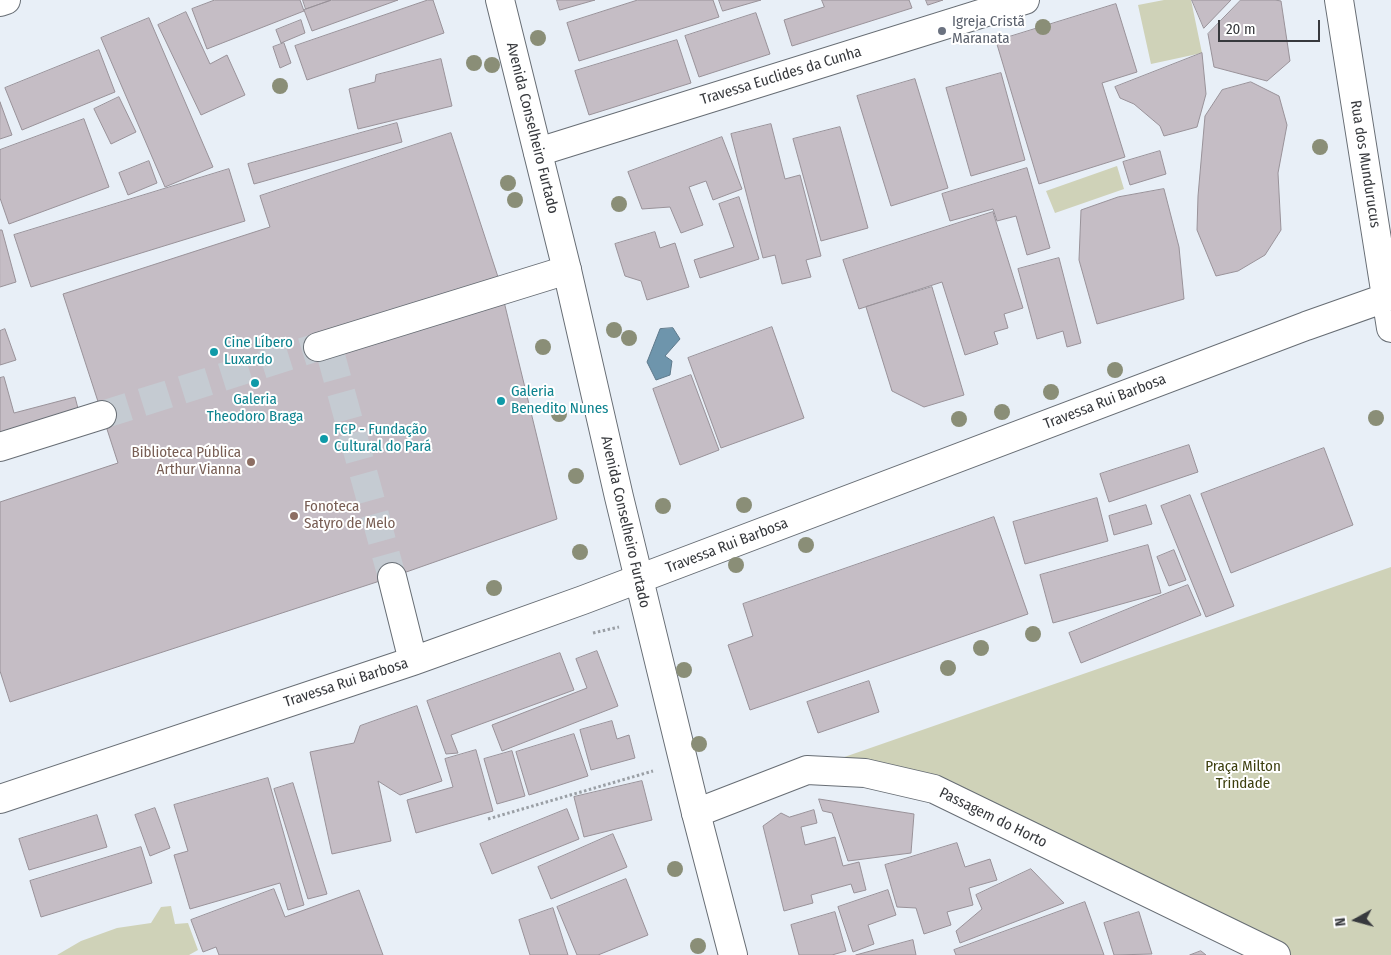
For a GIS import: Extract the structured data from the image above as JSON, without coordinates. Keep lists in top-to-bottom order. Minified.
{"streets":{"street":["Travessa Euclides da Cunha","Avenida Conselheiro Furtado","Rua dos Mundurucus","Travessa Rui Barbosa","Passagem do Horto"]},"crossings":[["Travessa Euclides da Cunha","Avenida Conselheiro Furtado"],["Avenida Conselheiro Furtado","Travessa Rui Barbosa"],["Avenida Conselheiro Furtado","Passagem do Horto"],["Rua dos Mundurucus","Travessa Rui Barbosa"]],"parks":["Praça Milton Trindade"],"places":["Igreja Cristã Maranata","Cine Líbero Luxardo","Galeria Theodoro Braga","Galeria Benedito Nunes","FCP - Fundação Cultural do Pará","Biblioteca Pública Arthur Vianna","Fonoteca Satyro de Melo"],"scale_bar":"20 m","north":"left"}
